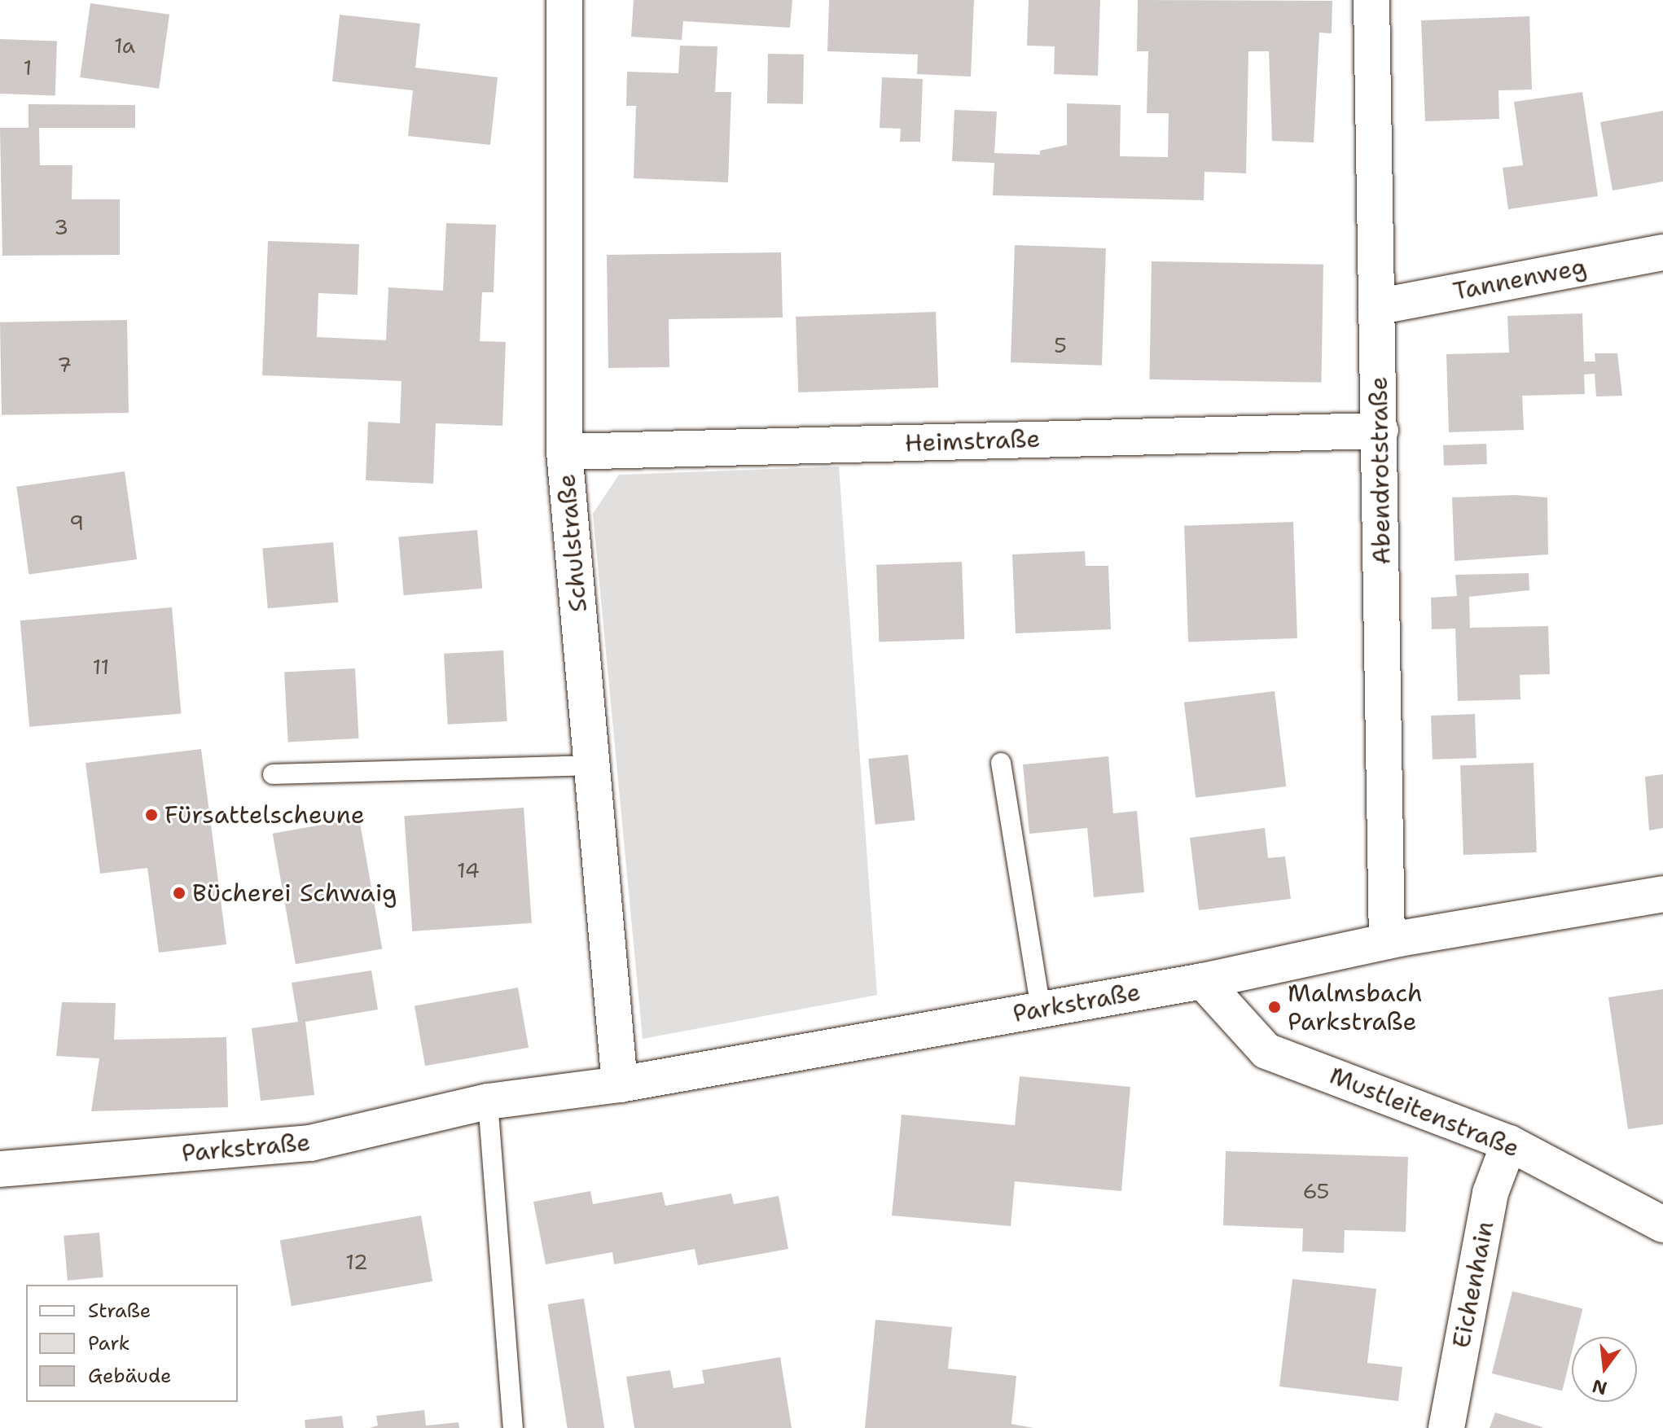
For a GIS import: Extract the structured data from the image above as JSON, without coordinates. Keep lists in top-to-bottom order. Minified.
{"streets":{"street":["Tannenweg","Heimstraße","Abendrotstraße","Schulstraße","Parkstraße","Mustleitenstraße","Eichenhain"]},"crossings":[["Tannenweg","Abendrotstraße"],["Heimstraße","Abendrotstraße"],["Heimstraße","Schulstraße"],["Abendrotstraße","Parkstraße"],["Schulstraße","Parkstraße"],["Parkstraße","Mustleitenstraße"],["Mustleitenstraße","Eichenhain"]],"places":["Fürsattelscheune","Bücherei Schwaig","Malmsbach Parkstraße"],"house_numbers":["1a","1","3","5","7","9","11","14","65","12"],"legend":["Straße","Park","Gebäude"],"north":"bottom"}
